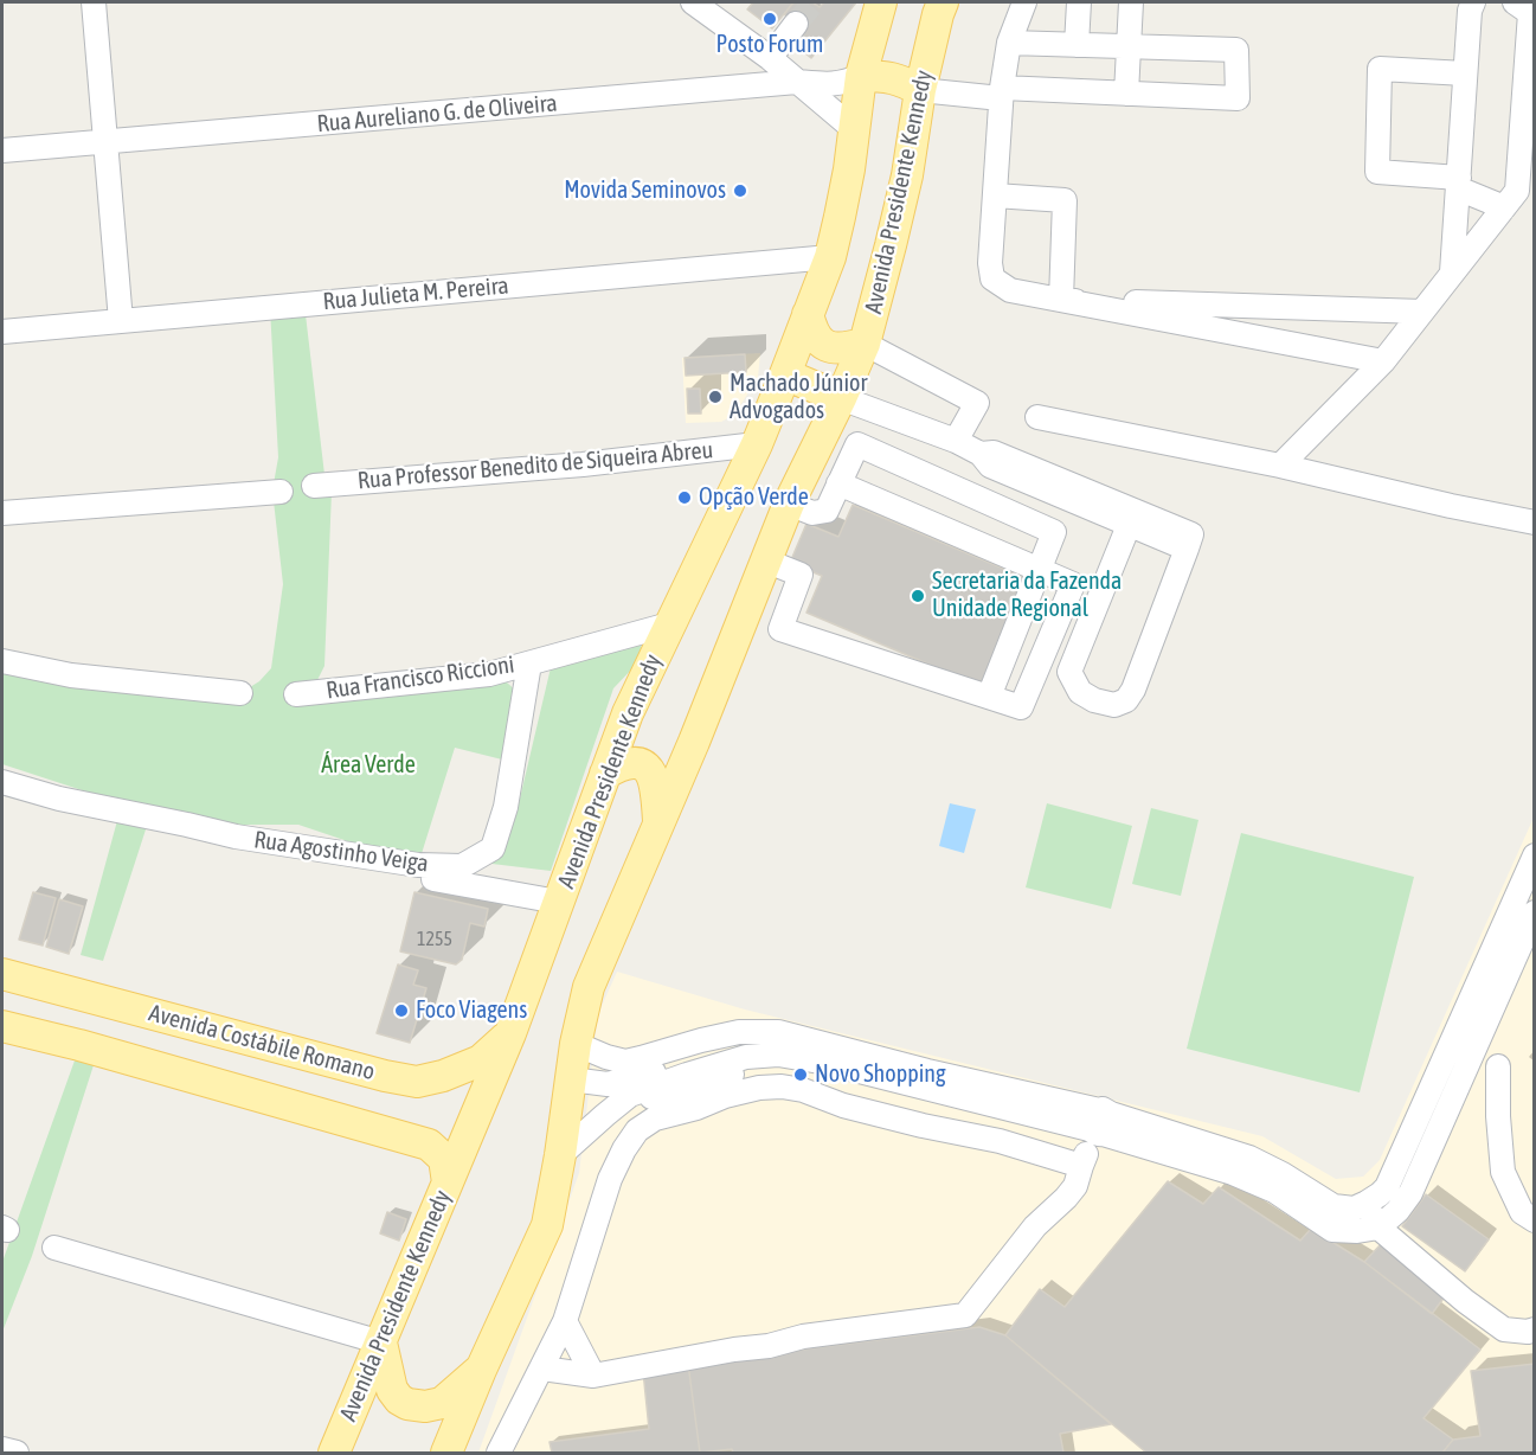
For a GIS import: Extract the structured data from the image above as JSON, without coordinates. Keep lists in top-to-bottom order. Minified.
{"streets":{"main road":["Avenida Presidente Kennedy","Avenida Costábile Romano"],"street":["Rua Aureliano G. de Oliveira","Rua Julieta M. Pereira","Rua Professor Benedito de Siqueira Abreu","Rua Francisco Riccioni","Rua Agostinho Veiga"]},"crossings":[["Rua Aureliano G. de Oliveira","Avenida Presidente Kennedy"],["Avenida Presidente Kennedy","Rua Julieta M. Pereira"],["Avenida Presidente Kennedy","Rua Professor Benedito de Siqueira Abreu"],["Avenida Presidente Kennedy","Rua Francisco Riccioni"],["Avenida Presidente Kennedy","Avenida Costábile Romano"],["Rua Francisco Riccioni","Rua Agostinho Veiga"]],"parks":["Área Verde"],"places":["Posto Forum","Movida Seminovos","Machado Júnior Advogados","Opção Verde","Secretaria da Fazenda Unidade Regional","Foco Viagens","Novo Shopping"],"house_numbers":["1255"]}
